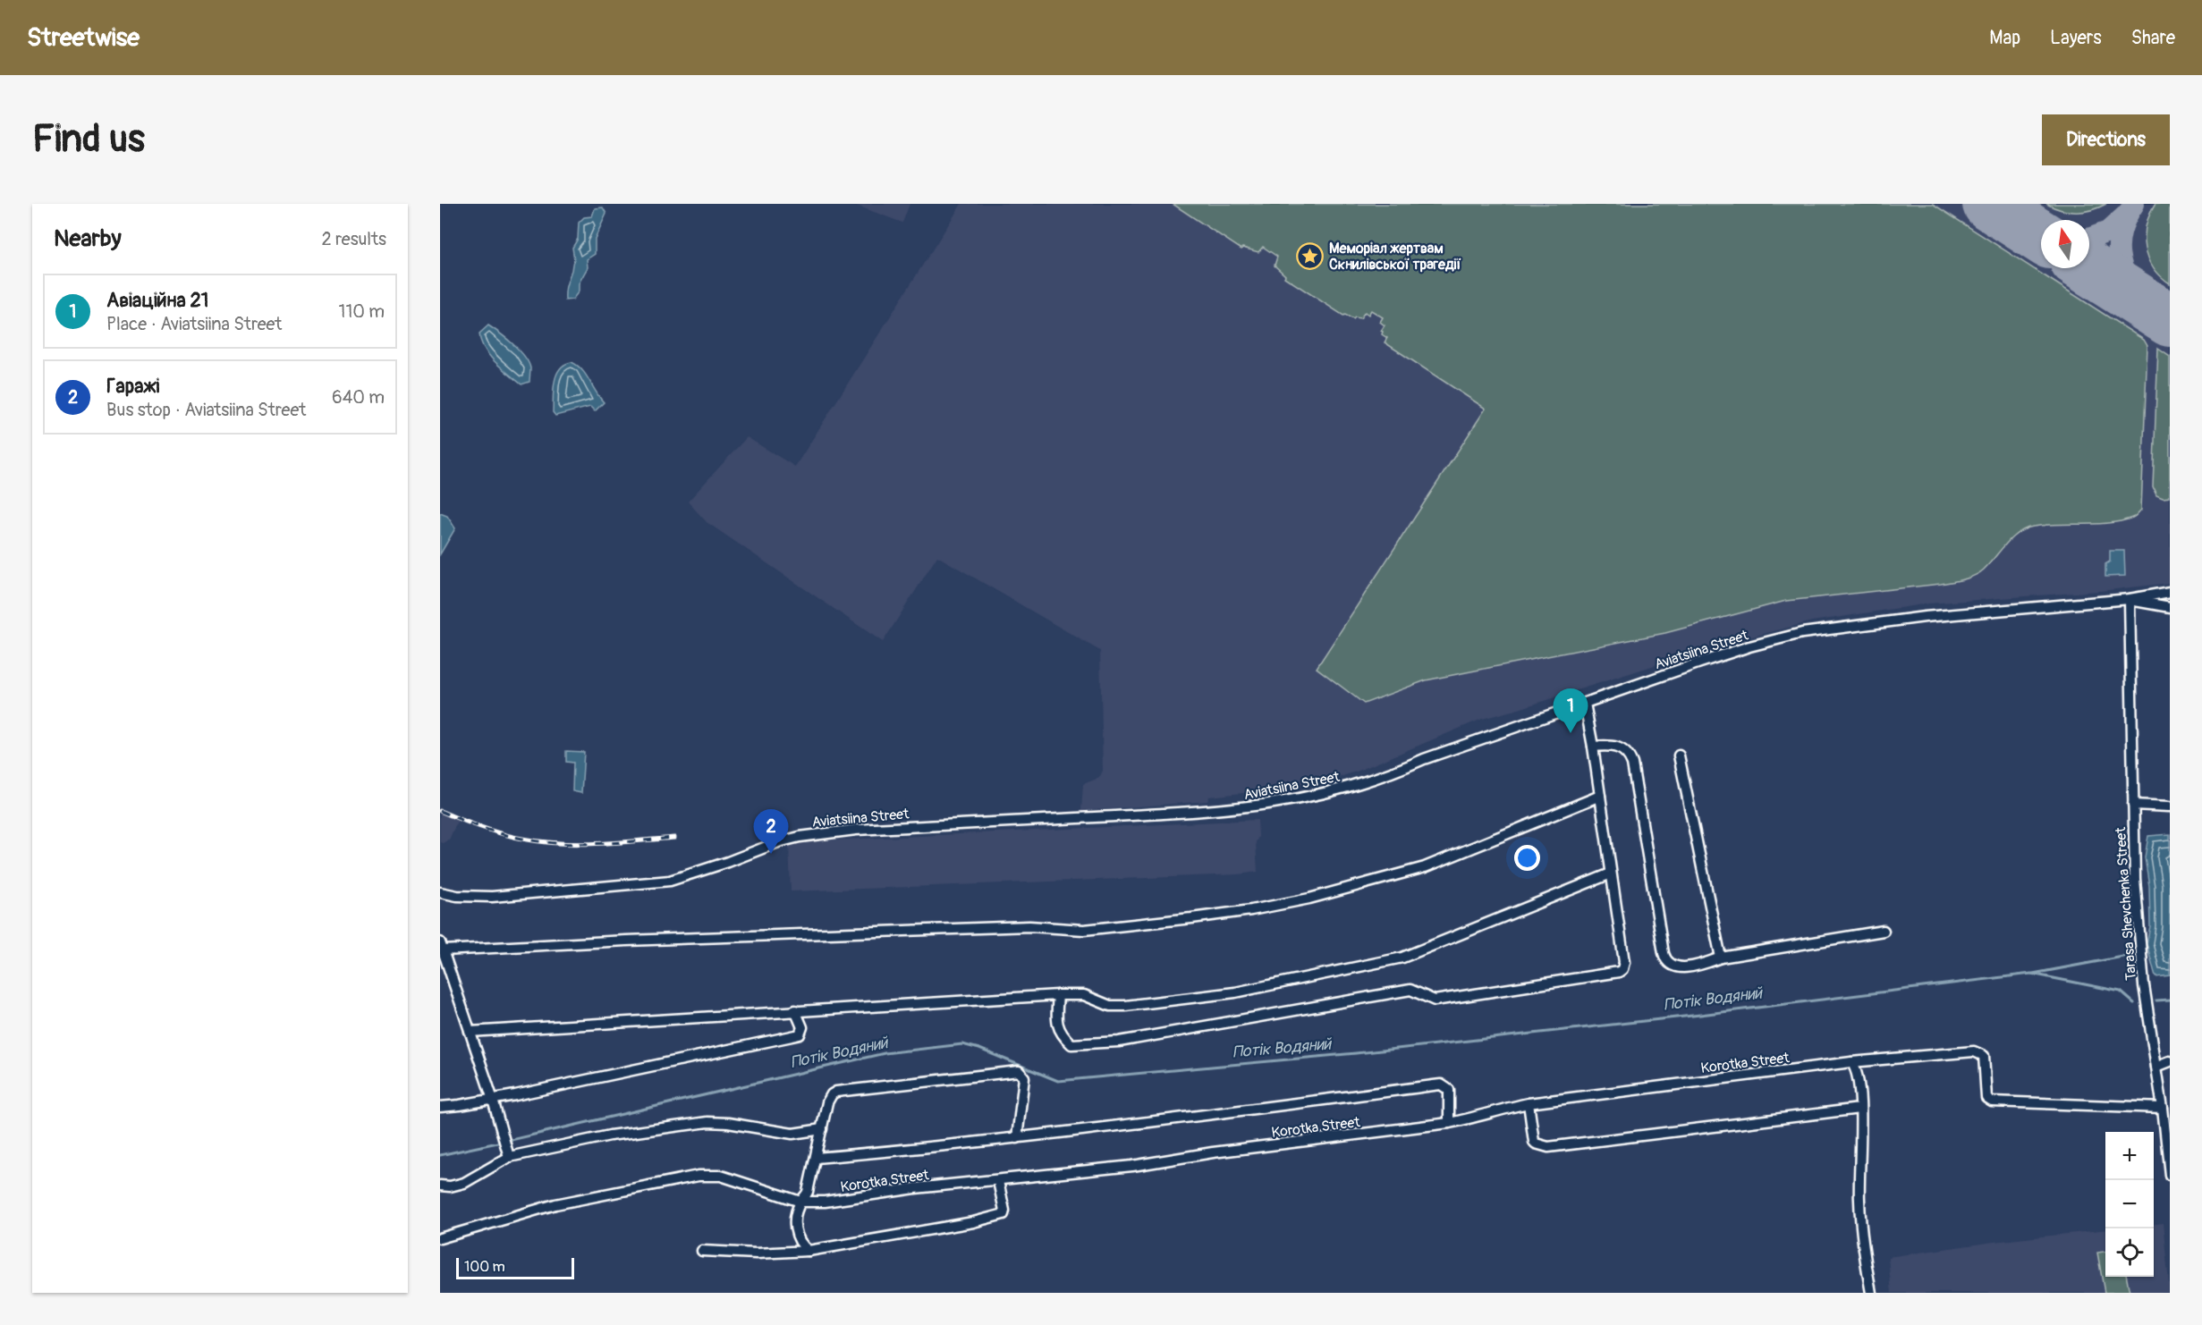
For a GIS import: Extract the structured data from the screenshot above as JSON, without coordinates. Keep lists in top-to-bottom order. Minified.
{"streets":{"street":["Aviatsiina Street","Tarasa Shevchenka Street","Korotka Street"]},"crossings":[["Aviatsiina Street","Tarasa Shevchenka Street"],["Tarasa Shevchenka Street","Korotka Street"]],"water":["Потік Водяний"],"places":{"place":["Меморіал жертвам Скнилівської трагедії"]},"scale_bar":"100 m","north":"top","page":{"header":"Streetwise","nav":["Map","Layers","Share"],"buttons":"Directions","title":"Find us","heading":["Nearby","2 results"],"list":[{"mark":"1","name":"Авіаційна 21","note":"Place · Aviatsiina Street","value":"110 m"},{"mark":"2","name":"Гаражі","note":"Bus stop · Aviatsiina Street","value":"640 m"}],"pins":["1","2"],"map_buttons":["+","−"],"scale":"100 m"}}
